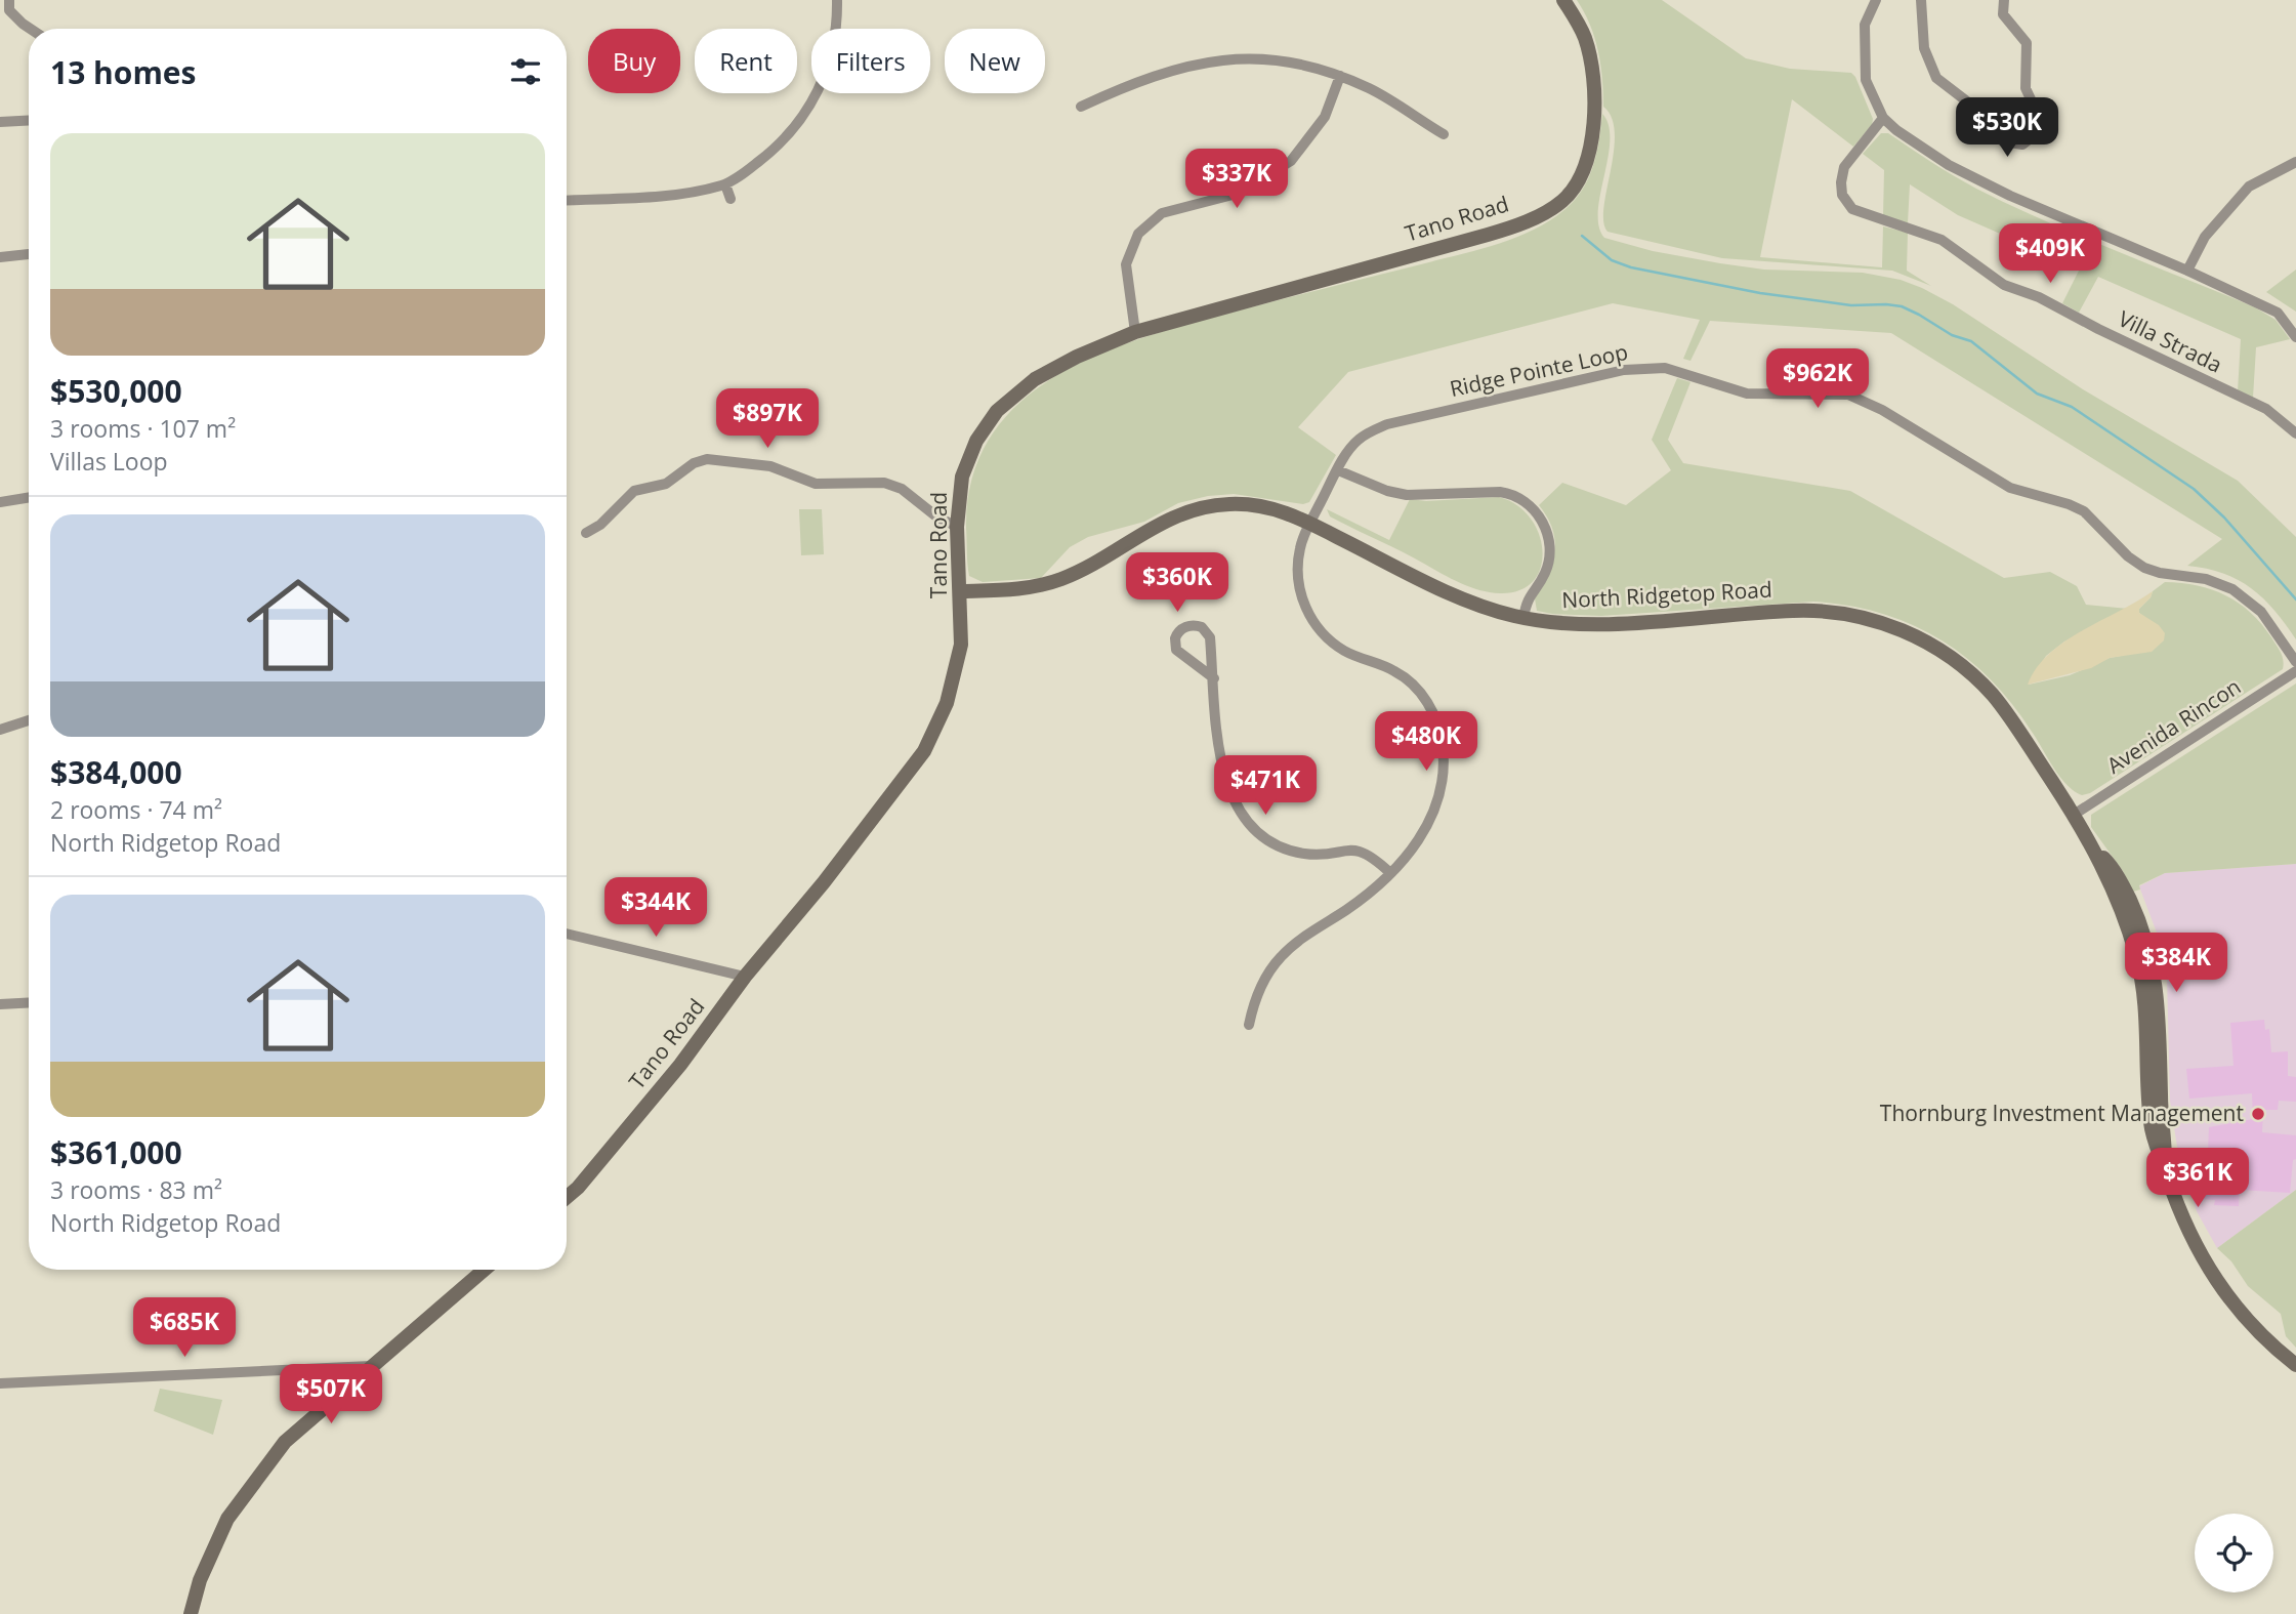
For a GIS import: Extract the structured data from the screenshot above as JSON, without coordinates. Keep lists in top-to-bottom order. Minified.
{"streets":{"street":["Tano Road","Villa Strada","Ridge Pointe Loop","North Ridgetop Road","Avenida Rincon"]},"crossings":[["Tano Road","North Ridgetop Road"],["Ridge Pointe Loop","North Ridgetop Road"],["North Ridgetop Road","Avenida Rincon"]],"places":["Thornburg Investment Management"],"page":{"chip":["Buy","Rent","Filters","New"],"heading":"13 homes","price":["$530K","$337K","$409K","$962K","$897K","$360K","$480K","$471K","$344K","$384K","$361K","$685K","$507K"],"list":[{"name":"$530,000","note":"3 rooms · 107 m² · Villas Loop"},{"name":"$384,000","note":"2 rooms · 74 m² · North Ridgetop Road"},{"name":"$361,000","note":"3 rooms · 83 m² · North Ridgetop Road"}]}}
